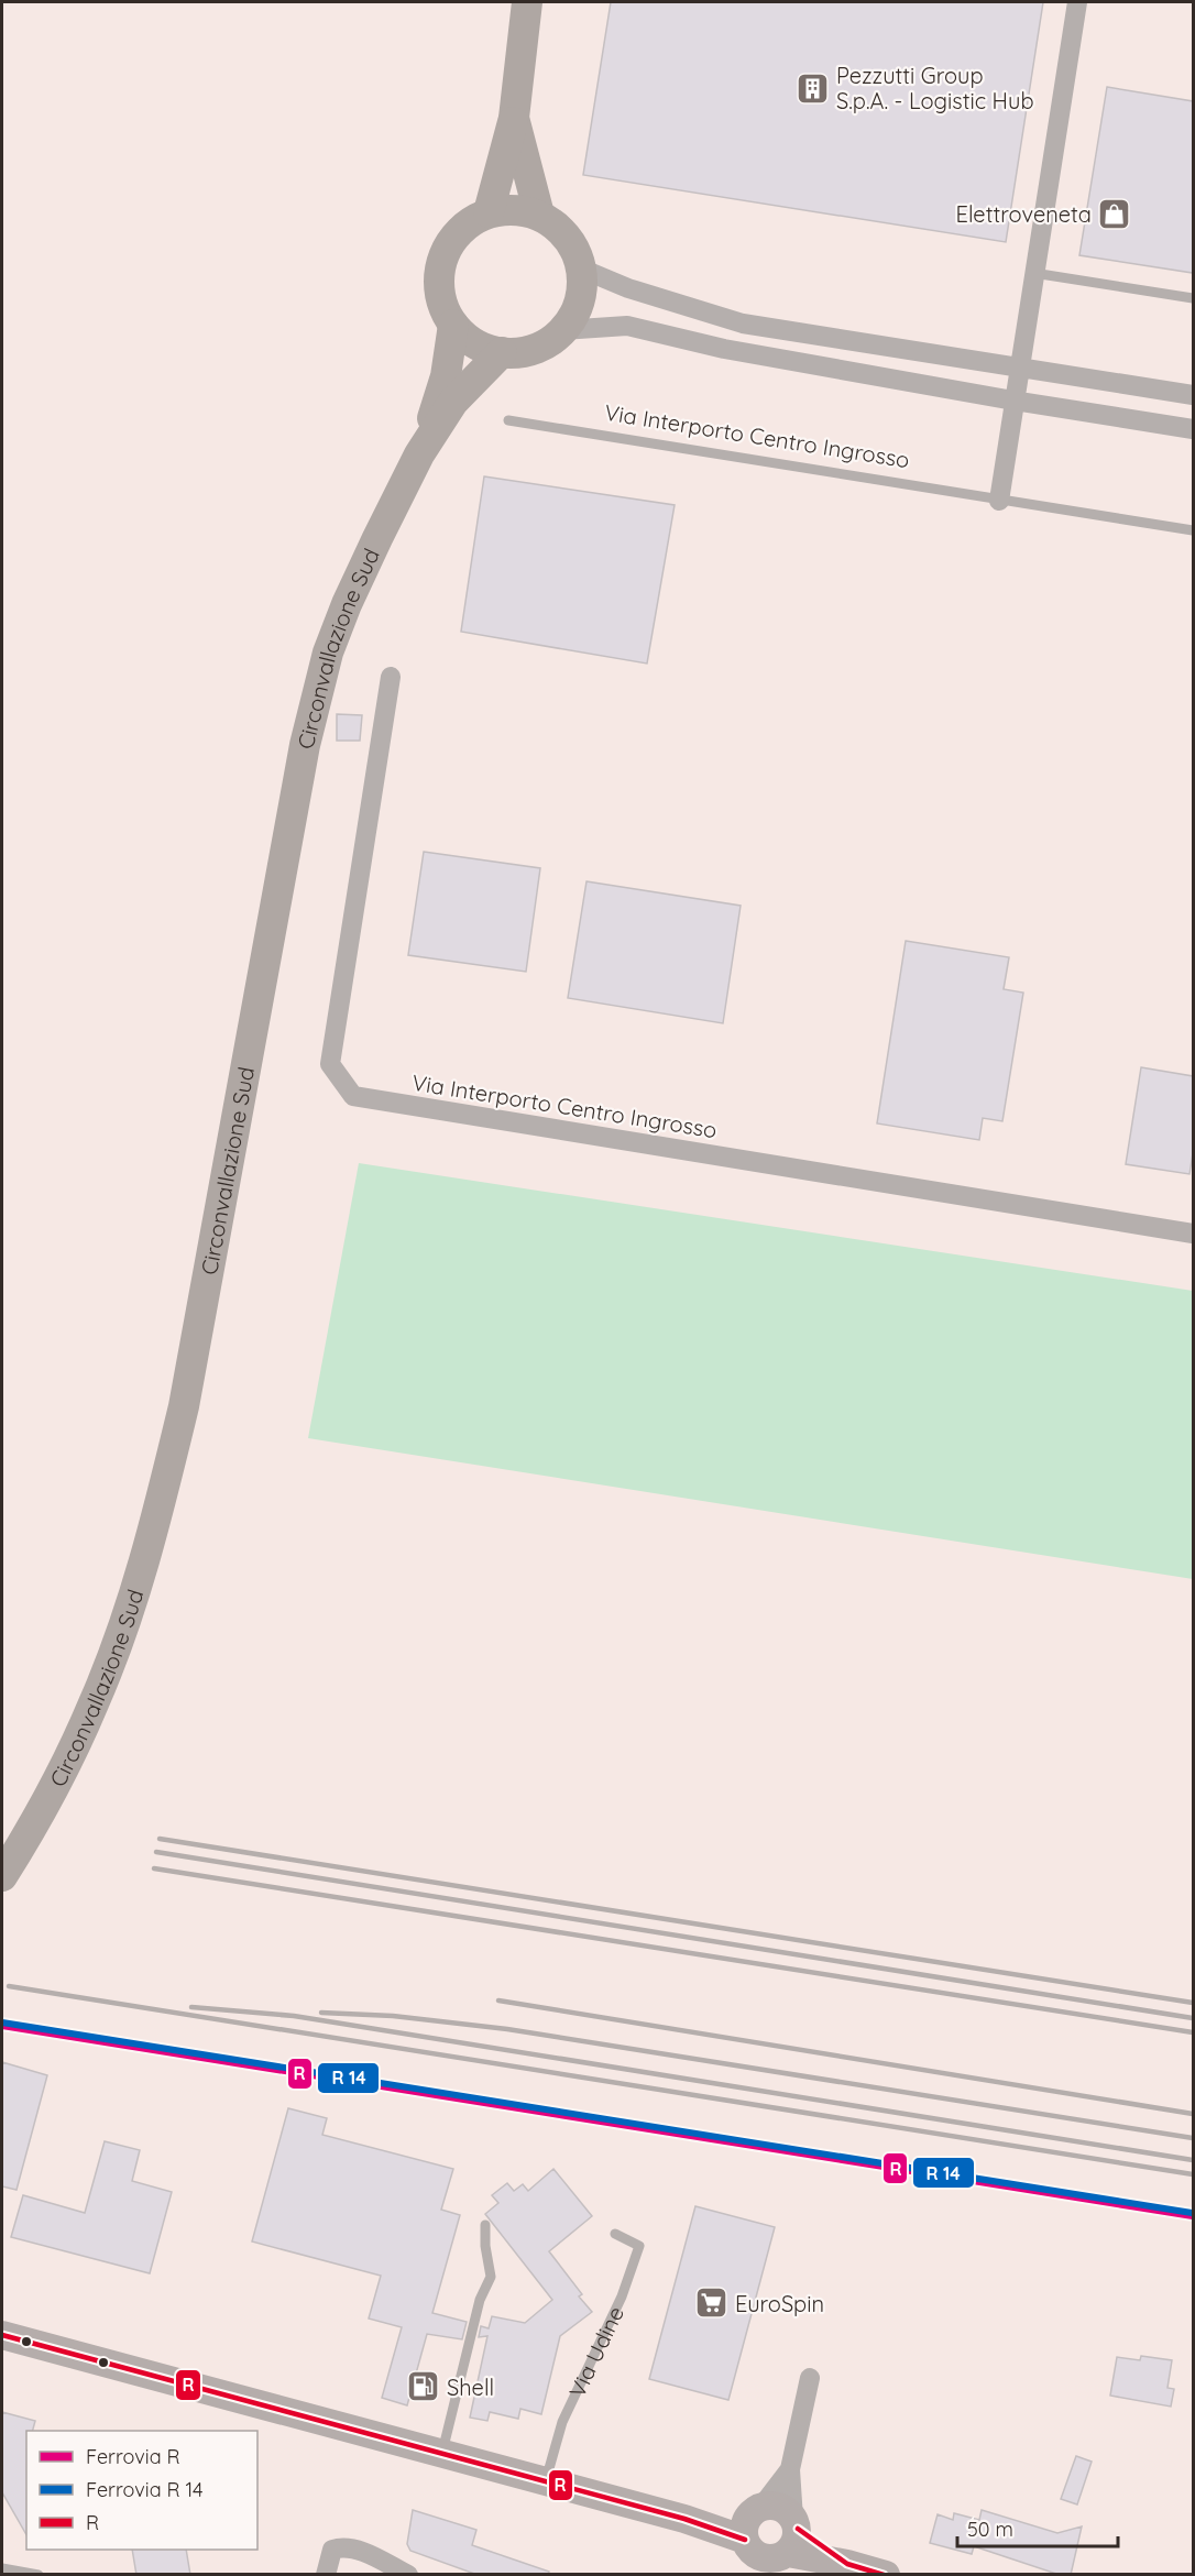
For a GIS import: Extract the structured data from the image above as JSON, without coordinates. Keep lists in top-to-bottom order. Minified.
{"streets":{"main road":["Circonvallazione Sud"],"street":["Via Interporto Centro Ingrosso"],"lane":["Via Udine"]},"places":{"building":["Pezzutti Group S.p.A. - Logistic Hub"],"shop":["Elettroveneta"],"supermarket":["EuroSpin"],"fuel station":["Shell"]},"lines":["rail line R","transit line R"],"legend":["Ferrovia R","Ferrovia R 14","R"],"scale_bar":"50 m"}
